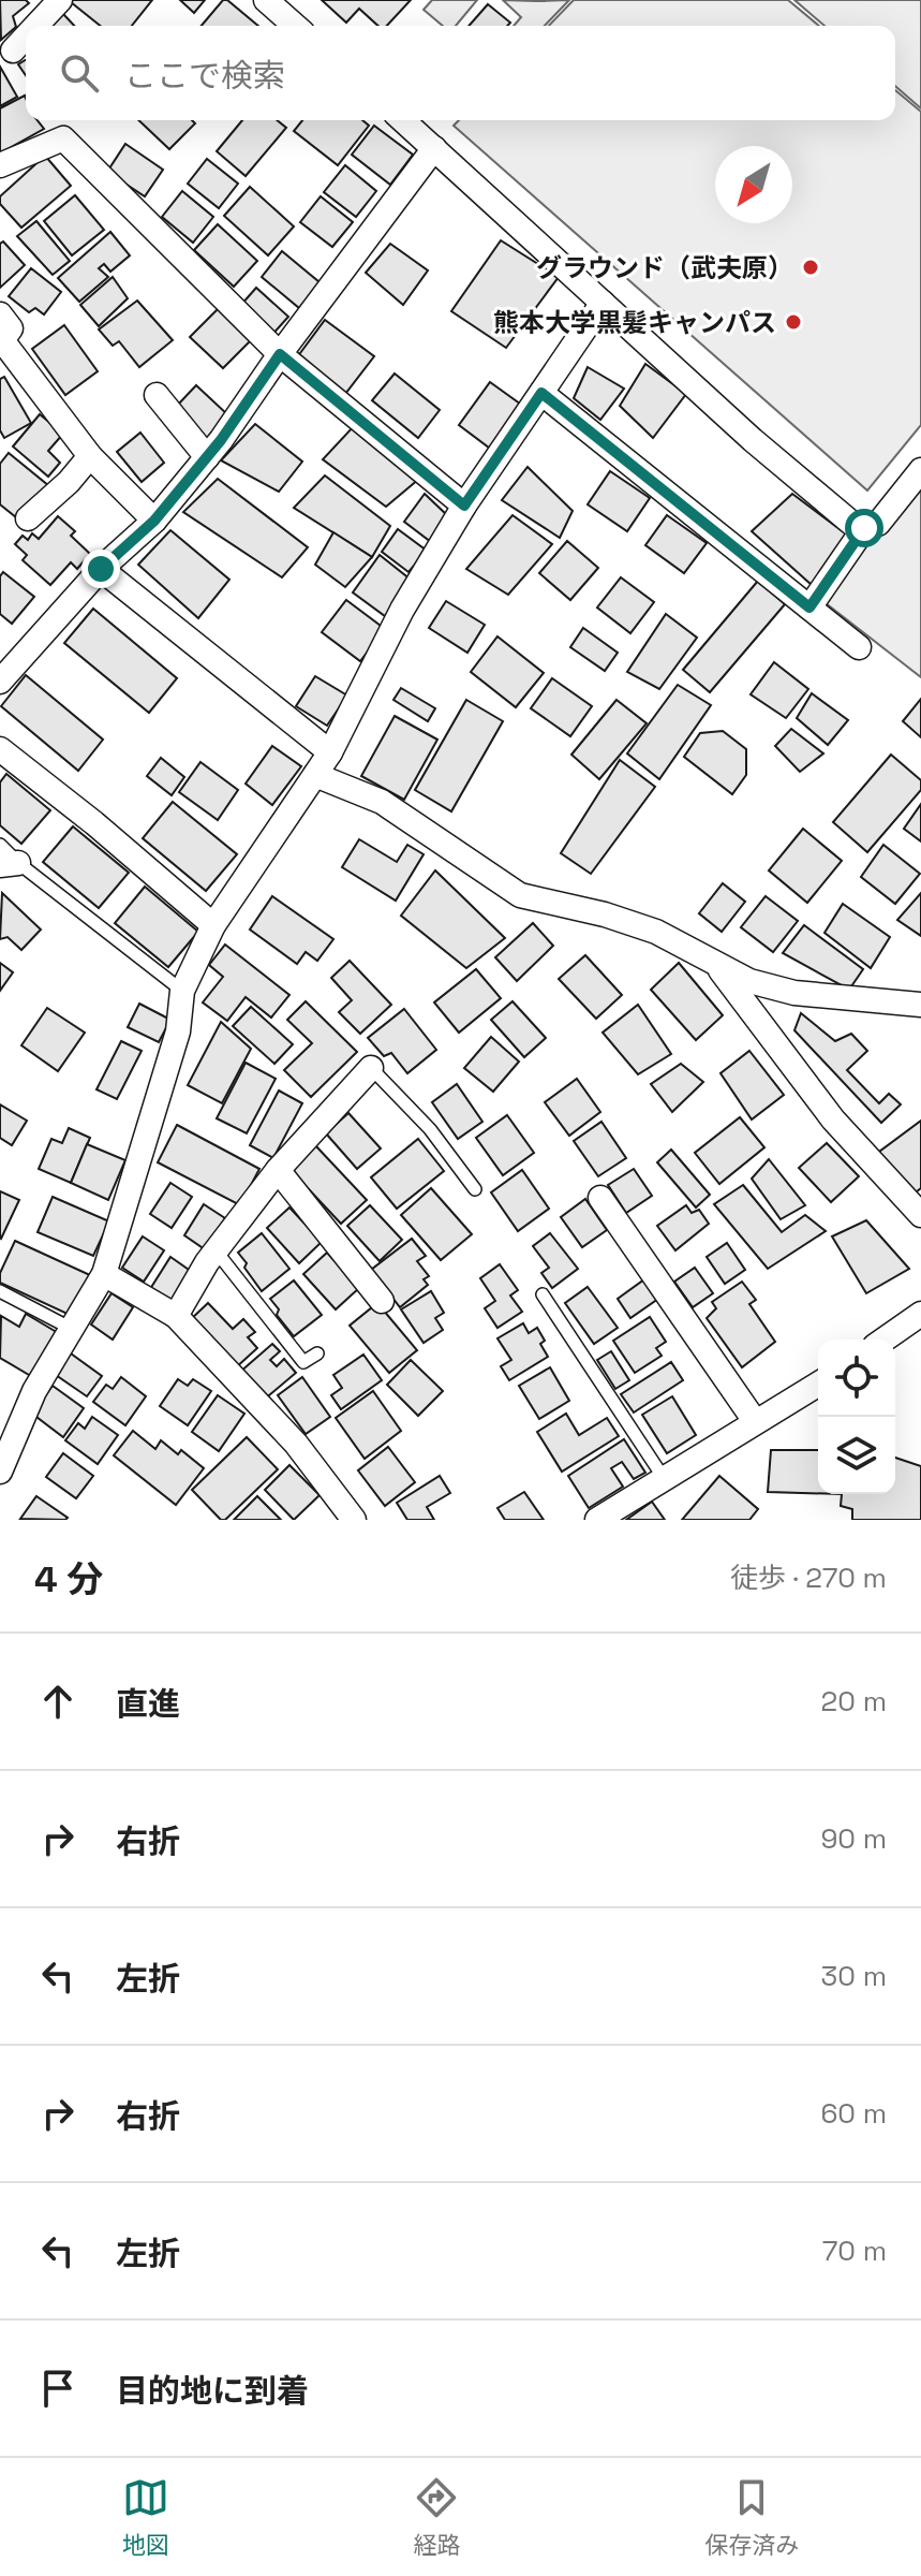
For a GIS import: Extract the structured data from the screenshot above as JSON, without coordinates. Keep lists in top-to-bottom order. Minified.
{"places":["グラウンド（武夫原）","熊本大学黒髪キャンパス"],"north":"bottom left","page":{"search":"ここで検索","heading":["4 分","徒歩 · 270 m"],"list":[["直進","20 m"],["右折","90 m"],["左折","30 m"],["右折","60 m"],["左折","70 m"],"目的地に到着"],"nav":["地図","経路","保存済み"]}}
